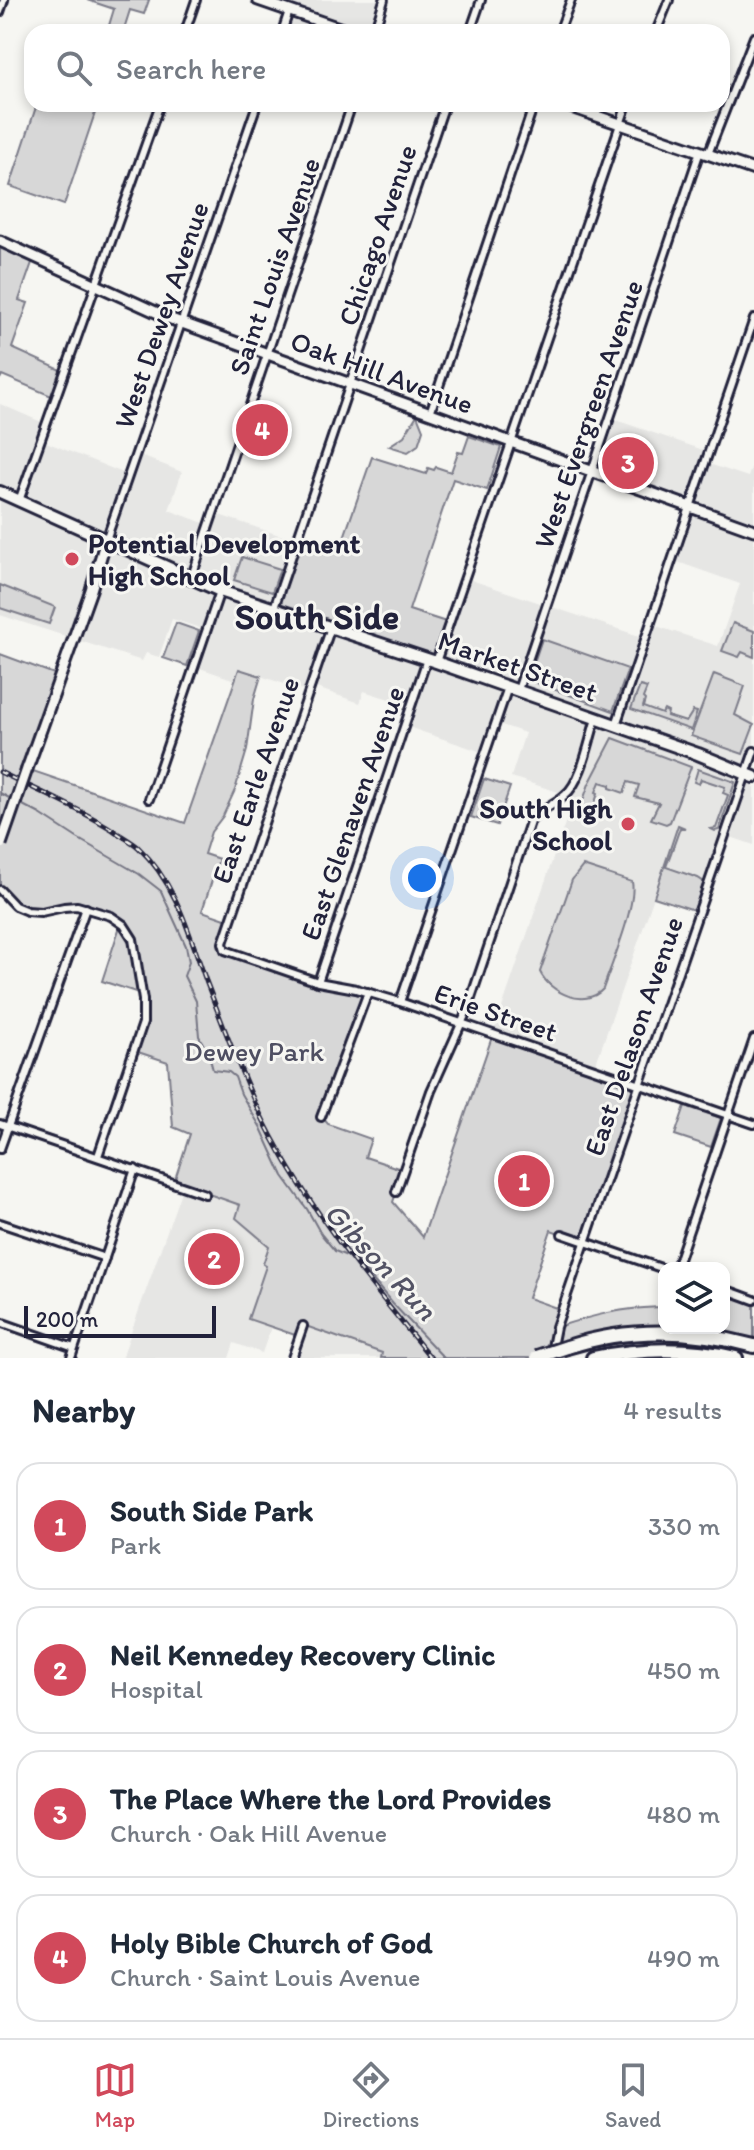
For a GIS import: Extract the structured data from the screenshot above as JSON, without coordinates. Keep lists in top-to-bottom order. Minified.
{"streets":{"main road":["Market Street"],"street":["Chicago Avenue","Saint Louis Avenue","West Dewey Avenue","Oak Hill Avenue","West Evergreen Avenue","East Earle Avenue","East Glenaven Avenue","Erie Street","East Delason Avenue"]},"crossings":[["Chicago Avenue","Oak Hill Avenue"],["Chicago Avenue","Market Street"],["Saint Louis Avenue","Oak Hill Avenue"],["Saint Louis Avenue","Market Street"],["West Dewey Avenue","Oak Hill Avenue"],["West Dewey Avenue","Market Street"],["Oak Hill Avenue","West Evergreen Avenue"],["Oak Hill Avenue","East Glenaven Avenue"],["West Evergreen Avenue","Market Street"],["West Evergreen Avenue","Erie Street"],["Market Street","East Earle Avenue"],["Market Street","East Glenaven Avenue"],["Market Street","East Delason Avenue"],["East Earle Avenue","Erie Street"],["East Glenaven Avenue","Erie Street"],["Erie Street","East Delason Avenue"]],"districts":["South Side"],"water":["Gibson Run"],"parks":["Dewey Park"],"places":["Potential Development High School","South High School"],"scale_bar":"200 m","page":{"search":"Search here","pins":["4","3","1","2"],"scale":"200 m","heading":["Nearby","4 results"],"list":[{"mark":"1","name":"South Side Park","note":"Park","value":"330 m"},{"mark":"2","name":"Neil Kennedey Recovery Clinic","note":"Hospital","value":"450 m"},{"mark":"3","name":"The Place Where the Lord Provides","note":"Church · Oak Hill Avenue","value":"480 m"},{"mark":"4","name":"Holy Bible Church of God","note":"Church · Saint Louis Avenue","value":"490 m"}],"nav":["Map","Directions","Saved"]}}
